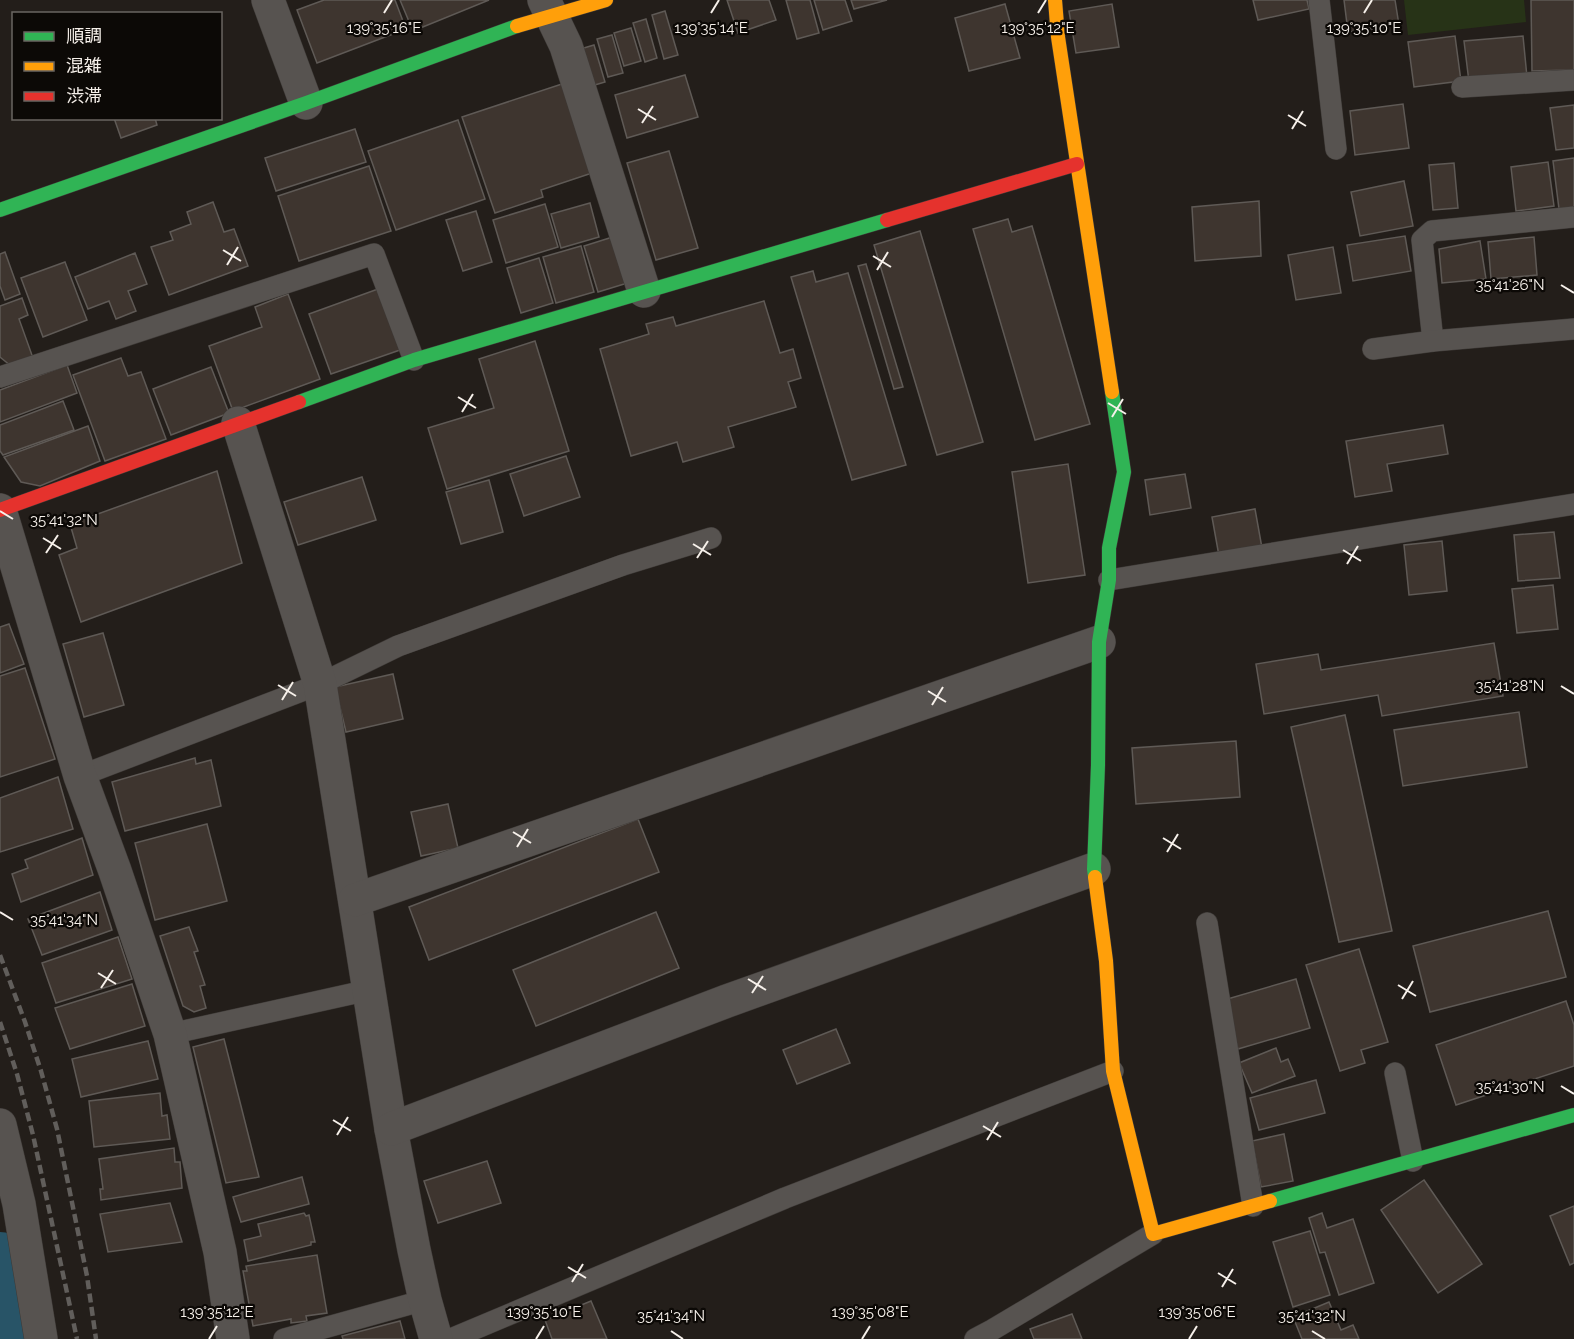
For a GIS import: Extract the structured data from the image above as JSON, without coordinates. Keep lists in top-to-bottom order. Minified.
{"legend":["順調","混雑","渋滞"],"coordinates":["139°35'16\"E","139°35'14\"E","139°35'12\"E","139°35'10\"E","35°41'26\"N","35°41'32\"N","35°41'28\"N","35°41'34\"N","35°41'30\"N","139°35'08\"E","139°35'06\"E"]}
